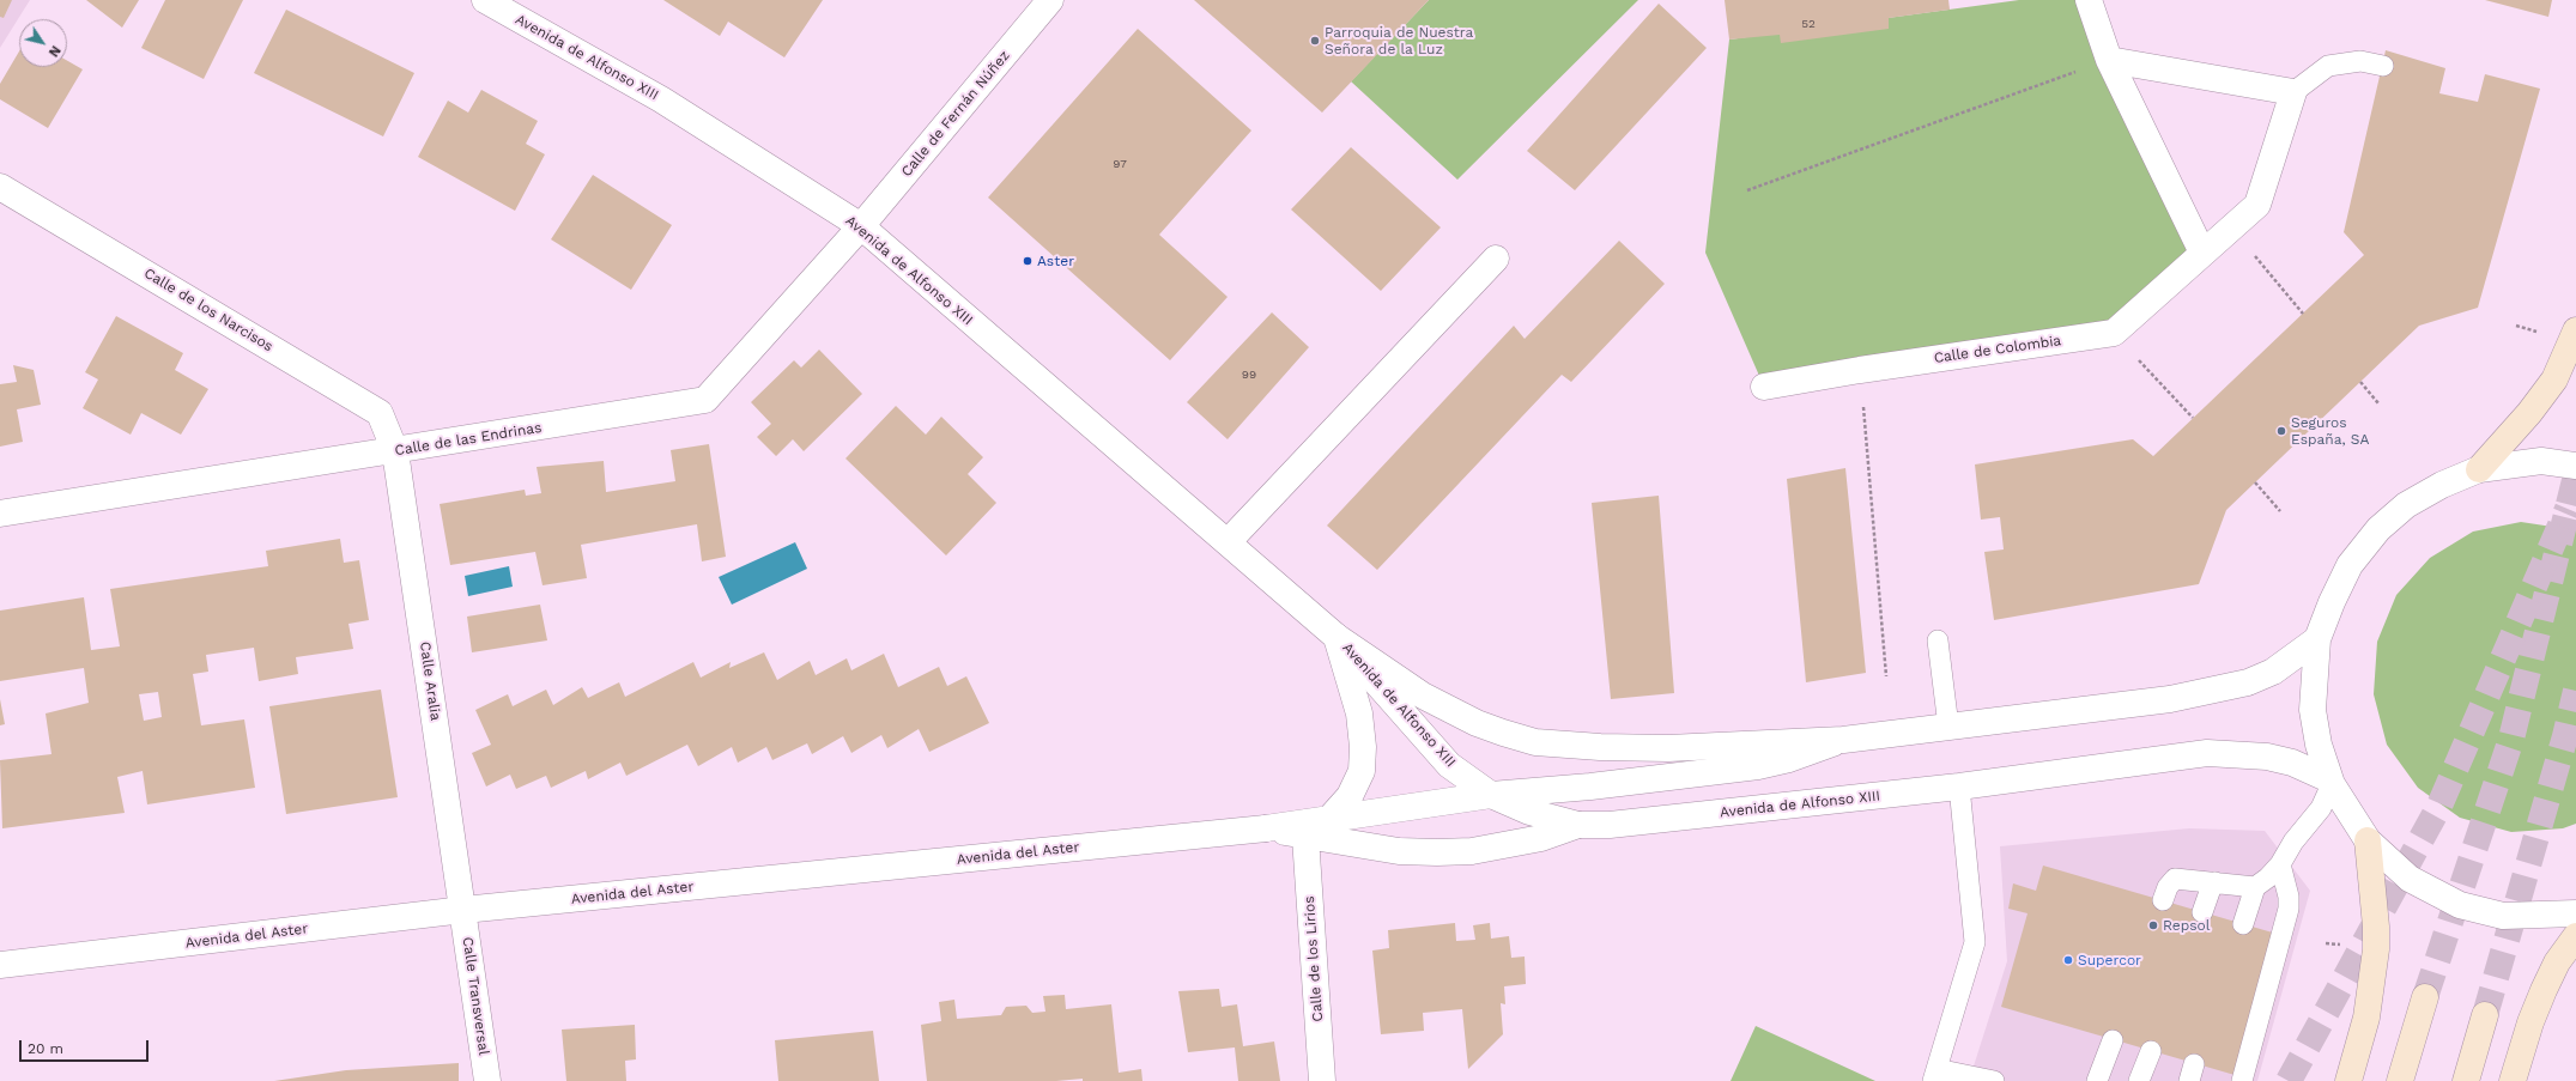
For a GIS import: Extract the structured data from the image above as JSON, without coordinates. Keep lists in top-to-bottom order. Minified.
{"streets":{"street":["Avenida de Alfonso XIII","Calle de Fernán Núñez","Calle de los Narcisos","Calle de Colombia","Calle de las Endrinas","Calle Aralia","Avenida del Aster","Calle de los Lirios","Calle Transversal"]},"crossings":[["Avenida de Alfonso XIII","Calle de Fernán Núñez"],["Avenida de Alfonso XIII","Calle de las Endrinas"],["Calle de Fernán Núñez","Calle de las Endrinas"],["Calle de los Narcisos","Calle de las Endrinas"],["Calle de los Narcisos","Calle Aralia"],["Calle de las Endrinas","Calle Aralia"],["Calle Aralia","Avenida del Aster"],["Calle Aralia","Calle Transversal"],["Avenida del Aster","Calle Transversal"]],"places":["Parroquia de Nuestra Señora de la Luz","Aster","Seguros España, SA","Repsol","Supercor"],"house_numbers":["52","97","99"],"scale_bar":"20 m","north":"bottom right"}
